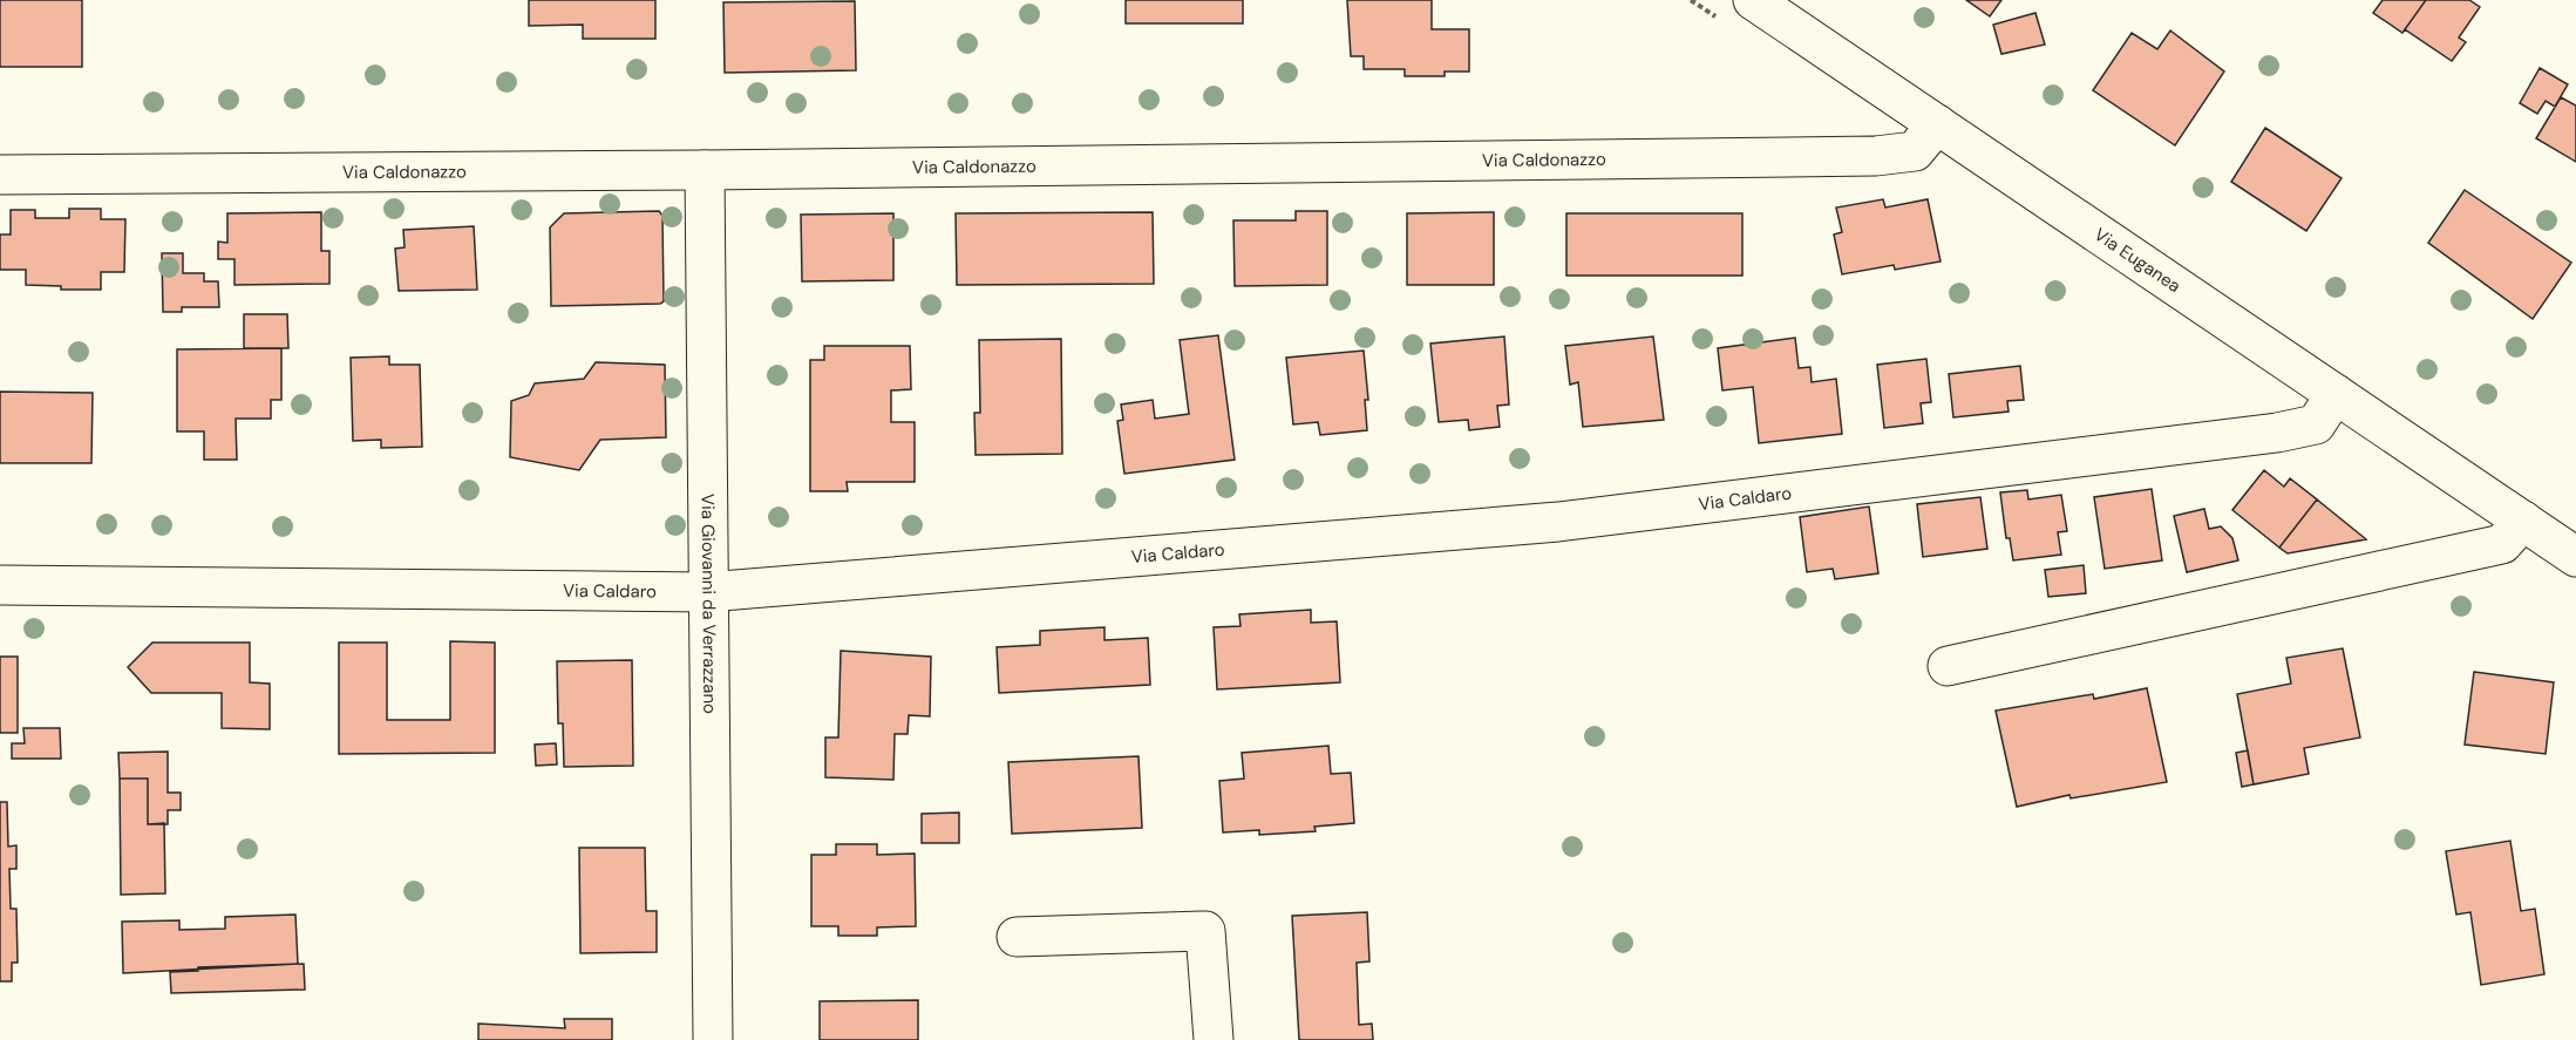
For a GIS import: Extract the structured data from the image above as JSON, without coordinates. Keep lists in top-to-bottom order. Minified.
{"streets":{"street":["Via Caldonazzo","Via Euganea","Via Caldaro","Via Giovanni da Verrazzano"]},"crossings":[["Via Caldonazzo","Via Euganea"],["Via Caldonazzo","Via Giovanni da Verrazzano"],["Via Euganea","Via Caldaro"],["Via Caldaro","Via Giovanni da Verrazzano"]]}
